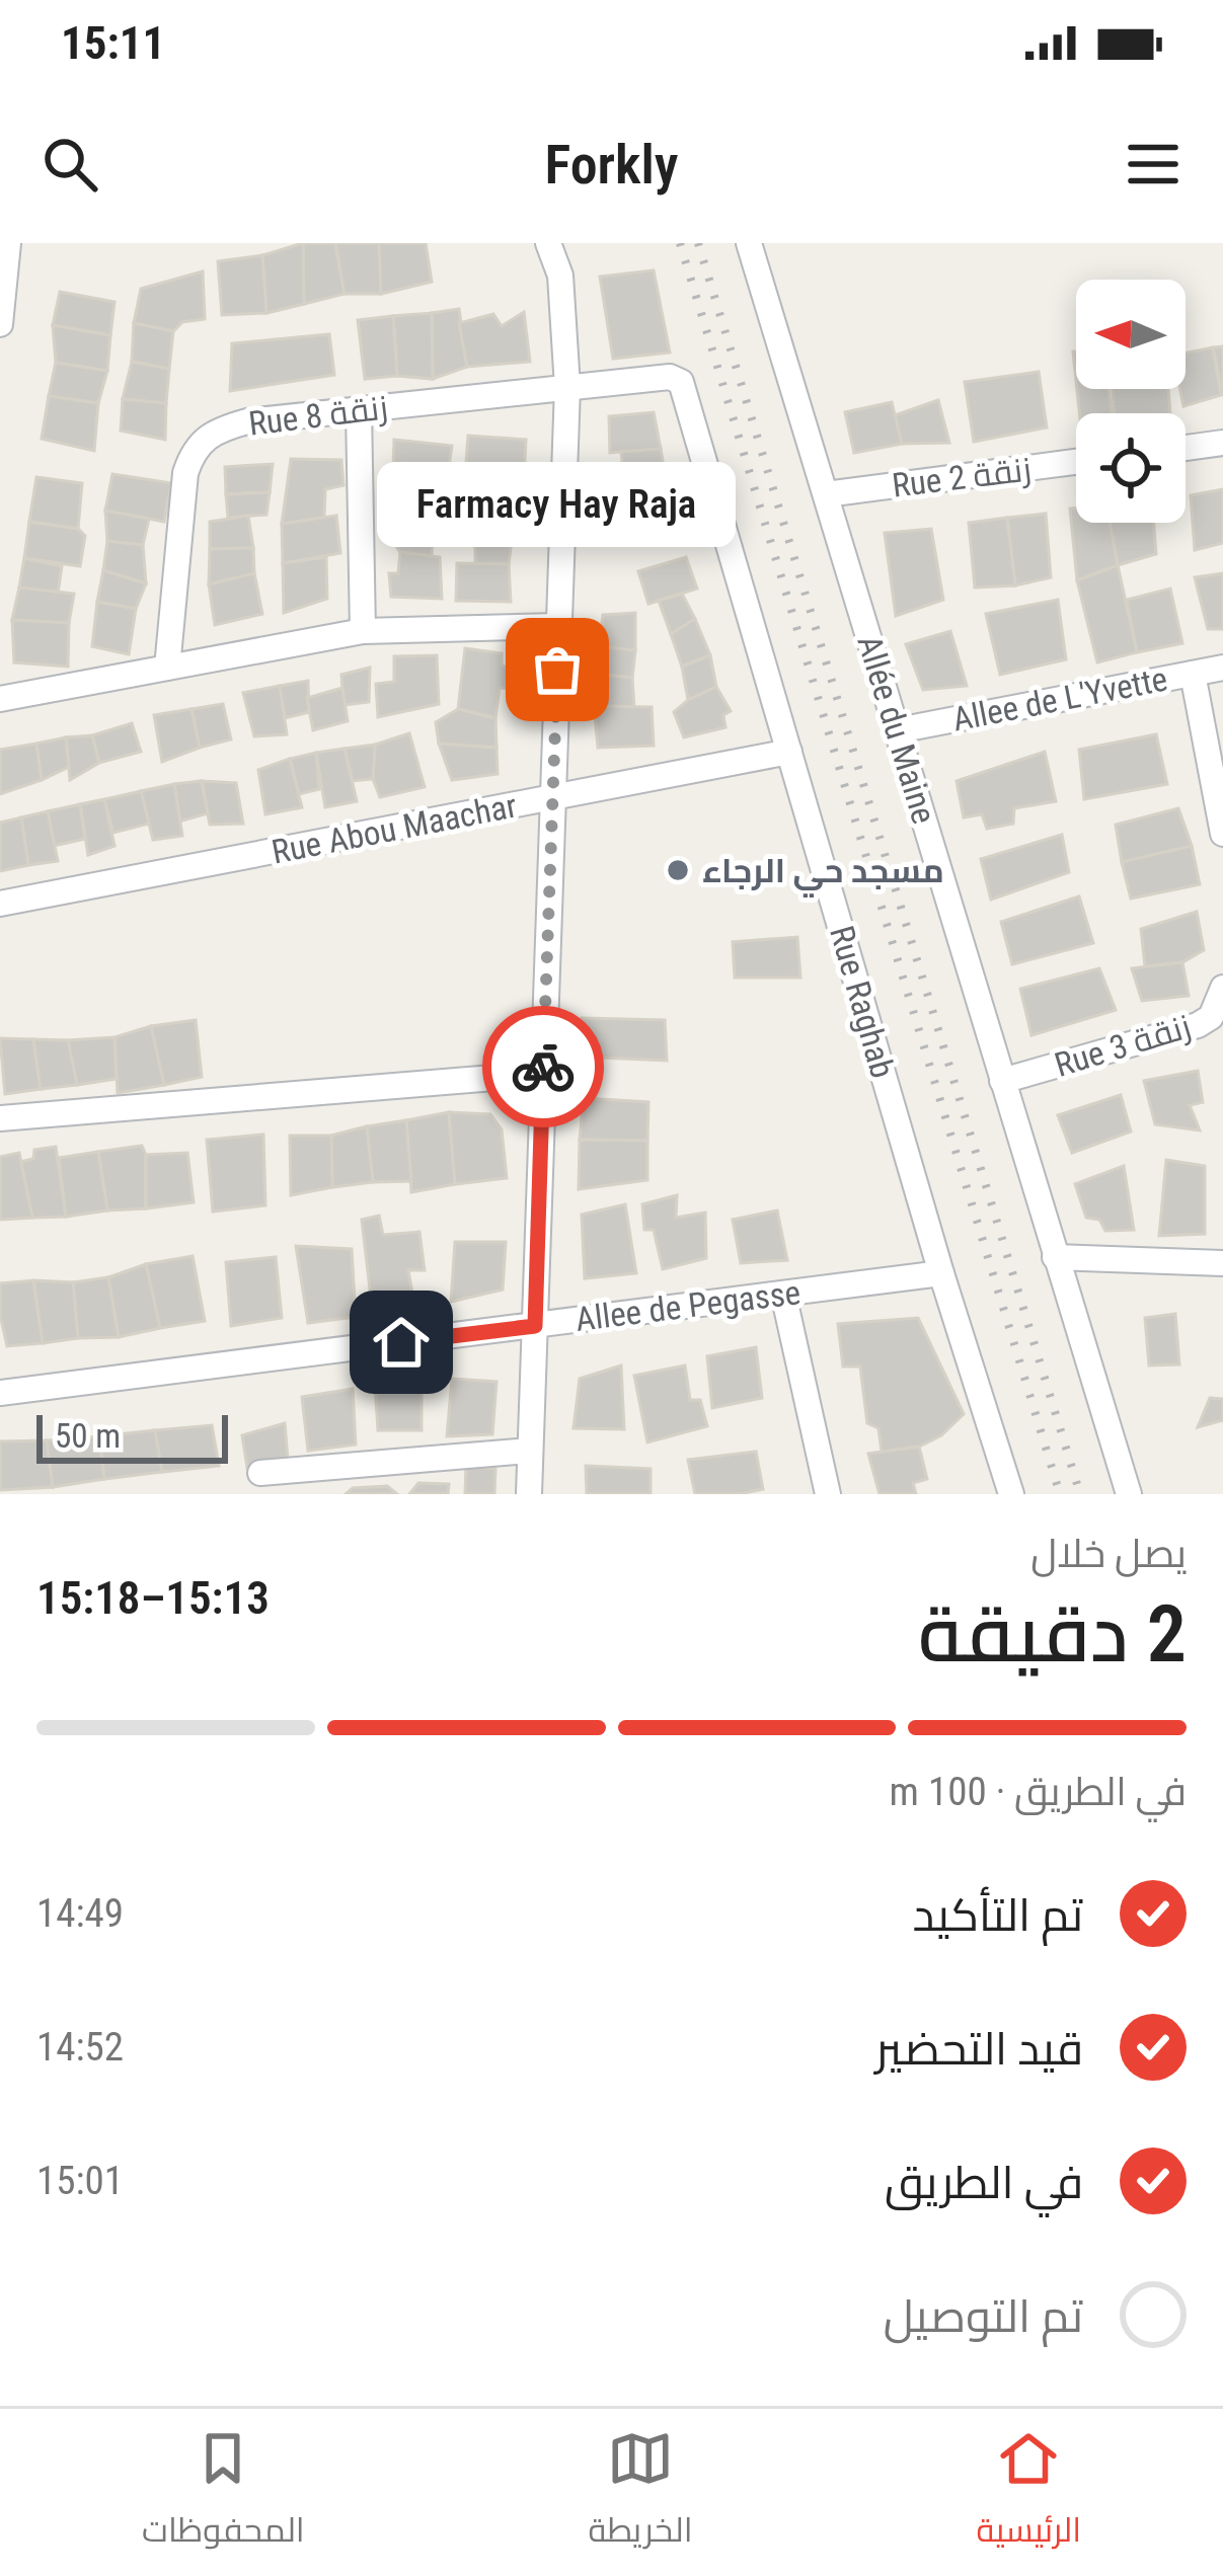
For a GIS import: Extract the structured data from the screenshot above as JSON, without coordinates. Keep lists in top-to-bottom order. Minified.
{"streets":{"street":["Rue 8 زنقة","Rue 2 زنقة","Allee de L'Yvette","Allée du Maine","Rue Abou Maachar","Rue Raghab","Rue 3 زنقة","Allee de Pegasse"]},"crossings":[["Rue 8 زنقة","Rue Raghab"],["Rue 2 زنقة","Allée du Maine"],["Allee de L'Yvette","Allée du Maine"],["Allée du Maine","Rue 3 زنقة"],["Rue Abou Maachar","Rue Raghab"],["Rue Raghab","Allee de Pegasse"]],"places":["Farmacy Hay Raja","مسجد حي الرجاء"],"scale_bar":"50 m","north":"left","page":{"status":"15:11","header":"Forkly","bubble":"Farmacy Hay Raja","scale":"50 m","heading":["2 دقيقة","يصل خلال","15:13–15:18"],"bar":"في الطريق · 100 m","list":[["تم التأكيد","14:49"],["قيد التحضير","14:52"],["في الطريق","15:01"],"تم التوصيل"],"tabs":["الرئيسية","الخريطة","المحفوظات"]}}
